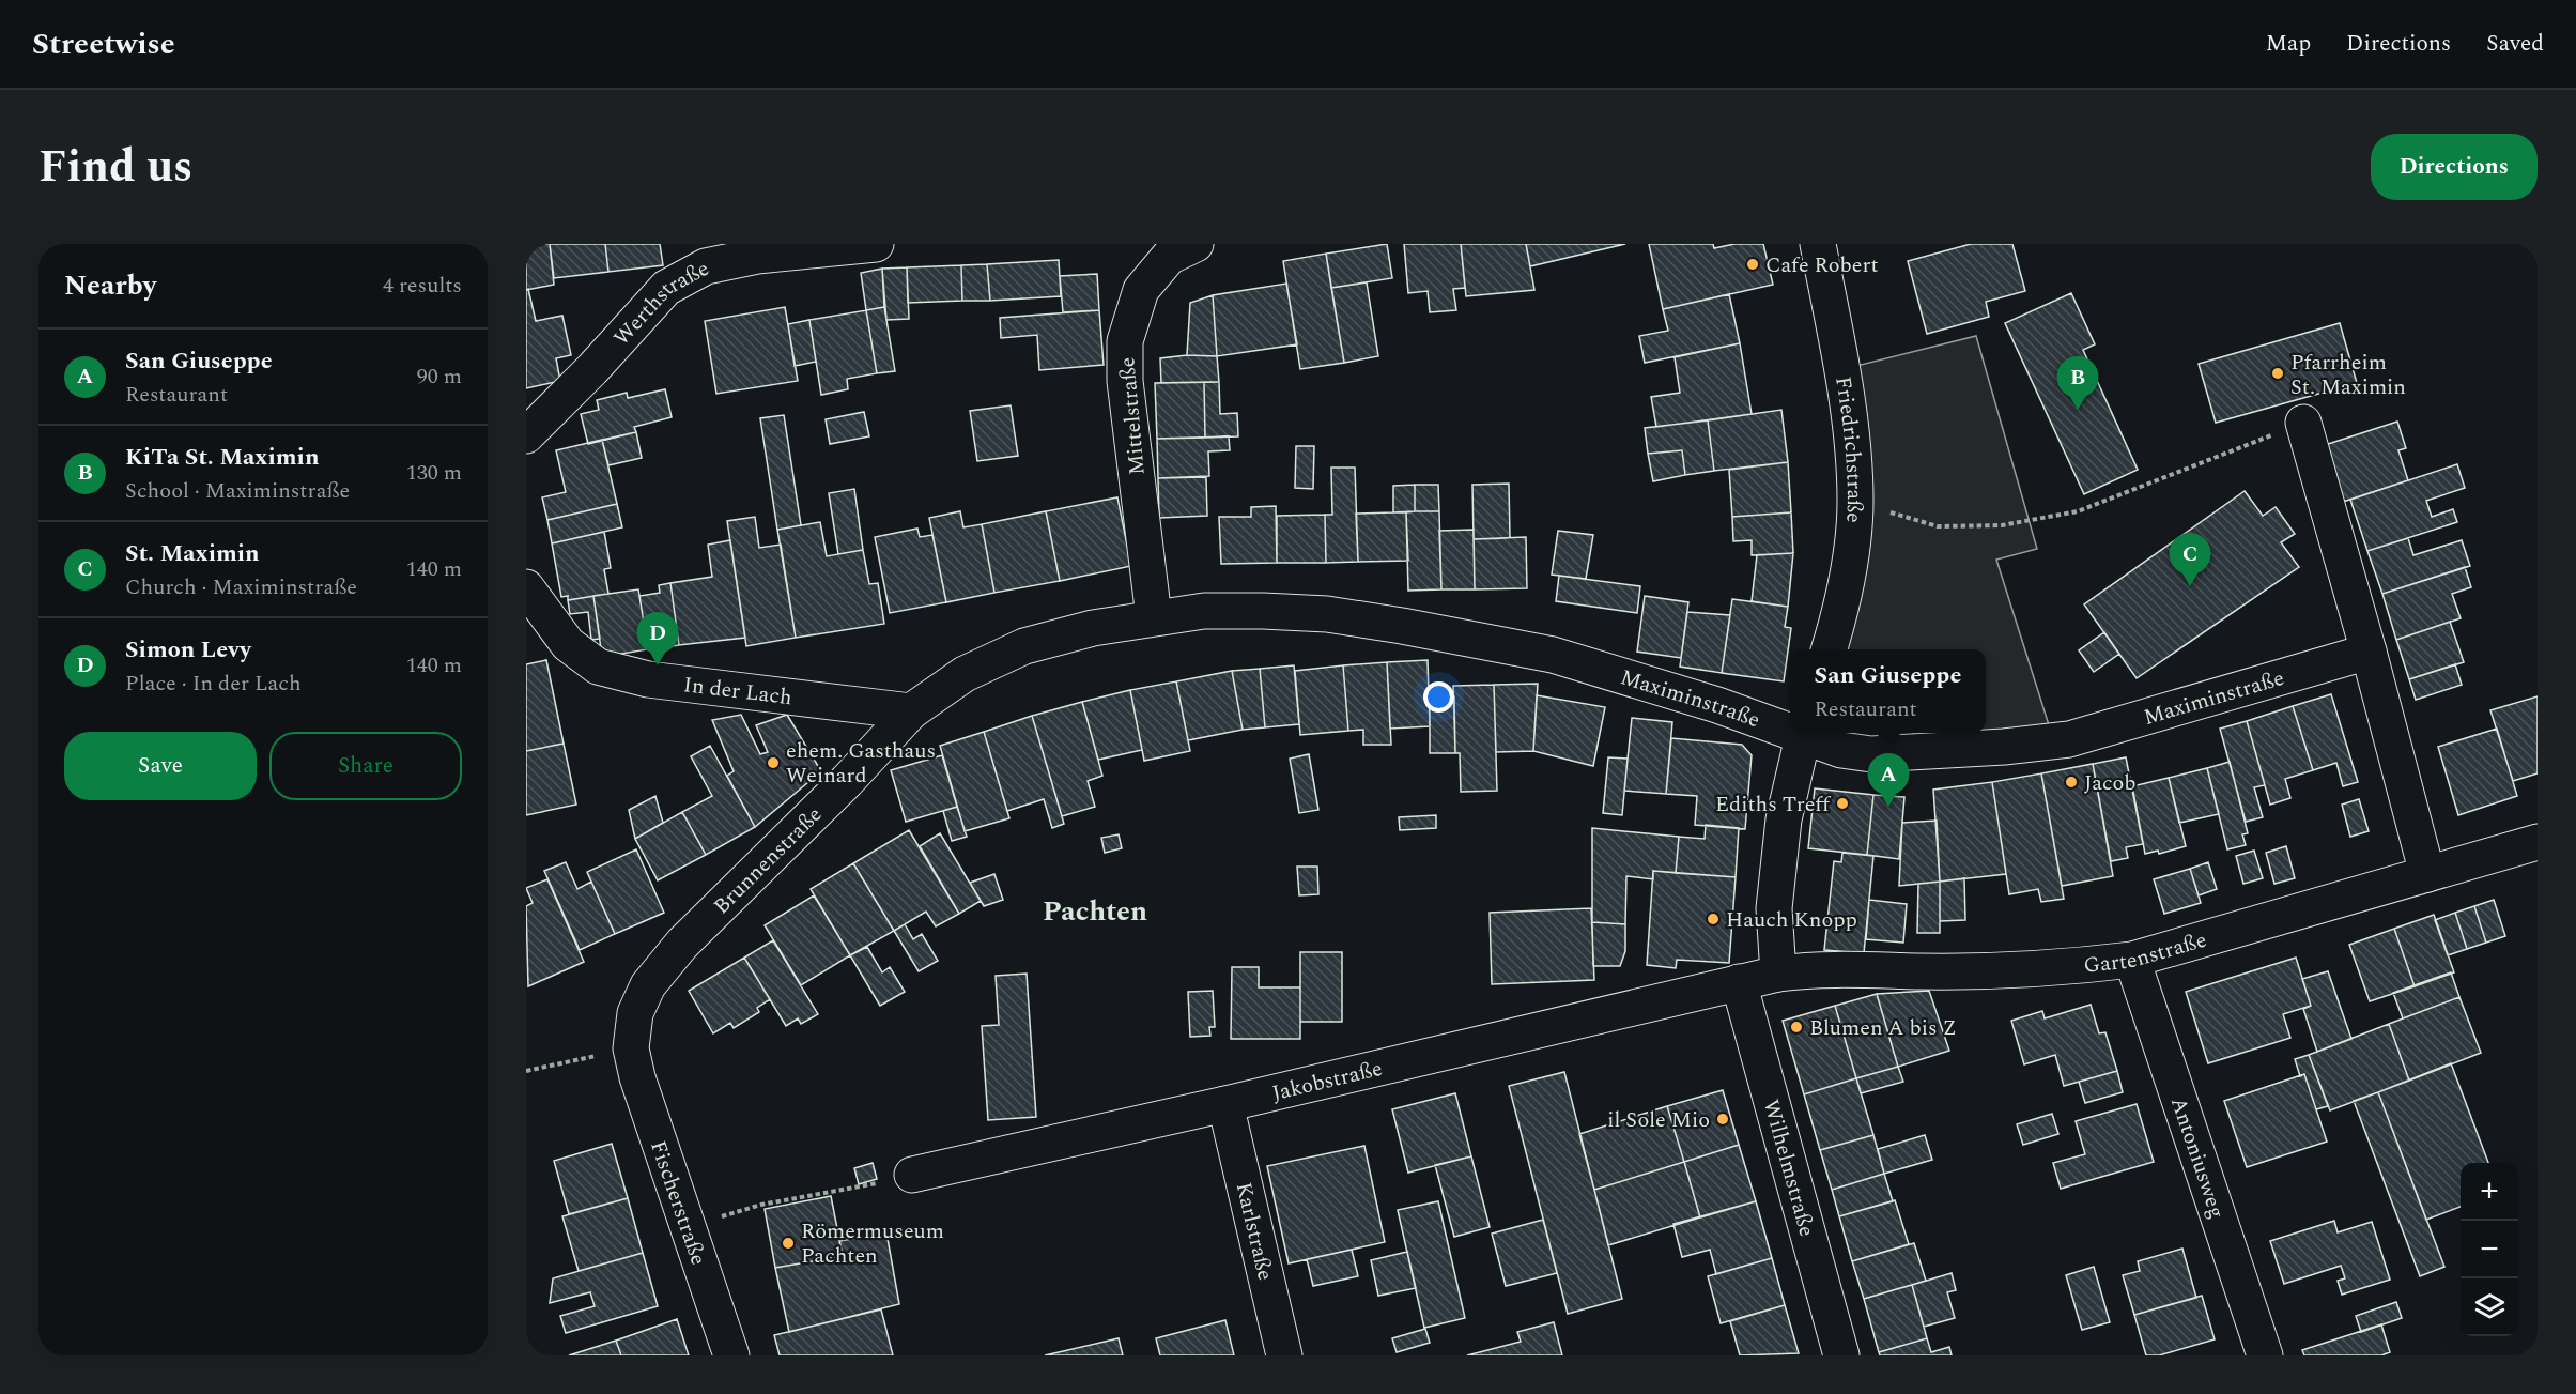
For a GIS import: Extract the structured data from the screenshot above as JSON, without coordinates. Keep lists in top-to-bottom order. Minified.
{"streets":{"street":["Werthstraße","Mittelstraße","Friedrichstraße","In der Lach","Maximinstraße","Brunnenstraße","Gartenstraße","Jakobstraße","Antoniusweg","Wilhelmstraße","Fischerstraße","Karlstraße"]},"crossings":[["Mittelstraße","Maximinstraße"],["Mittelstraße","Brunnenstraße"],["In der Lach","Brunnenstraße"],["Maximinstraße","Brunnenstraße"],["Brunnenstraße","Fischerstraße"],["Gartenstraße","Jakobstraße"],["Gartenstraße","Antoniusweg"],["Gartenstraße","Wilhelmstraße"],["Jakobstraße","Wilhelmstraße"],["Jakobstraße","Karlstraße"]],"districts":["Pachten"],"places":["Cafe Robert","Pfarrheim St. Maximin","ehem. Gasthaus Weinard","Jacob","Ediths Treff","Hauch Knopp","Blumen A bis Z","il Sole Mio","Römermuseum Pachten"],"page":{"header":"Streetwise","nav":["Map","Directions","Saved"],"title":"Find us","buttons":["Directions",["Save","Share"]],"heading":["Nearby","4 results"],"list":[{"mark":"A","name":"San Giuseppe","note":"Restaurant","value":"90 m"},{"mark":"B","name":"KiTa St. Maximin","note":"School · Maximinstraße","value":"130 m"},{"mark":"C","name":"St. Maximin","note":"Church · Maximinstraße","value":"140 m"},{"mark":"D","name":"Simon Levy","note":"Place · In der Lach","value":"140 m"}],"pins":["B","C","D","A"],"popup":["San Giuseppe","Restaurant"],"map_buttons":["+","−"]}}
